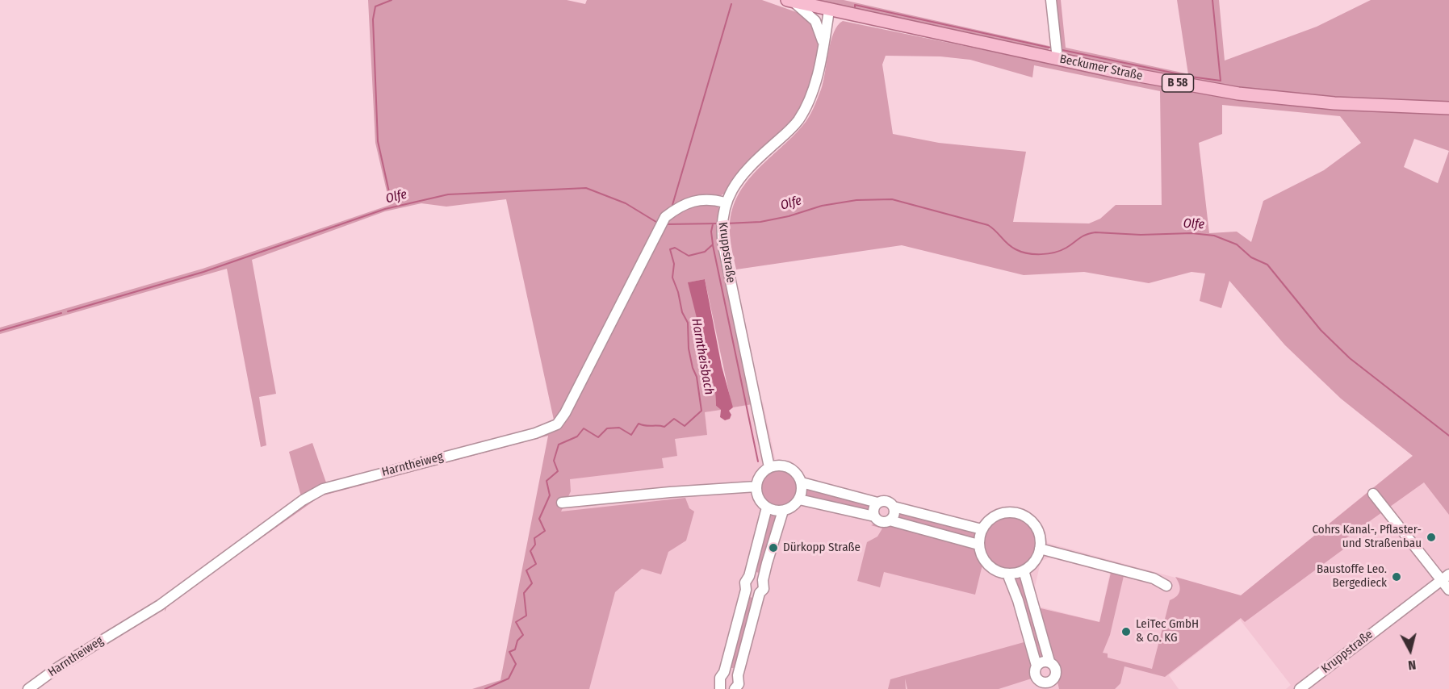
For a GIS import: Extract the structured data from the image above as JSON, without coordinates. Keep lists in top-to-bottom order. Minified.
{"streets":{"main road":["Beckumer Straße","B 58"],"street":["Kruppstraße","Harntheiweg"]},"crossings":[["Beckumer Straße","Kruppstraße"],["Kruppstraße","Harntheiweg"]],"water":["Olfe","Harntheisbach"],"places":["Cohrs Kanal-, Pflaster- und Straßenbau","Dürkopp Straße","Baustoffe Leo. Bergedieck","LeiTec GmbH & Co. KG"],"north":"bottom"}
